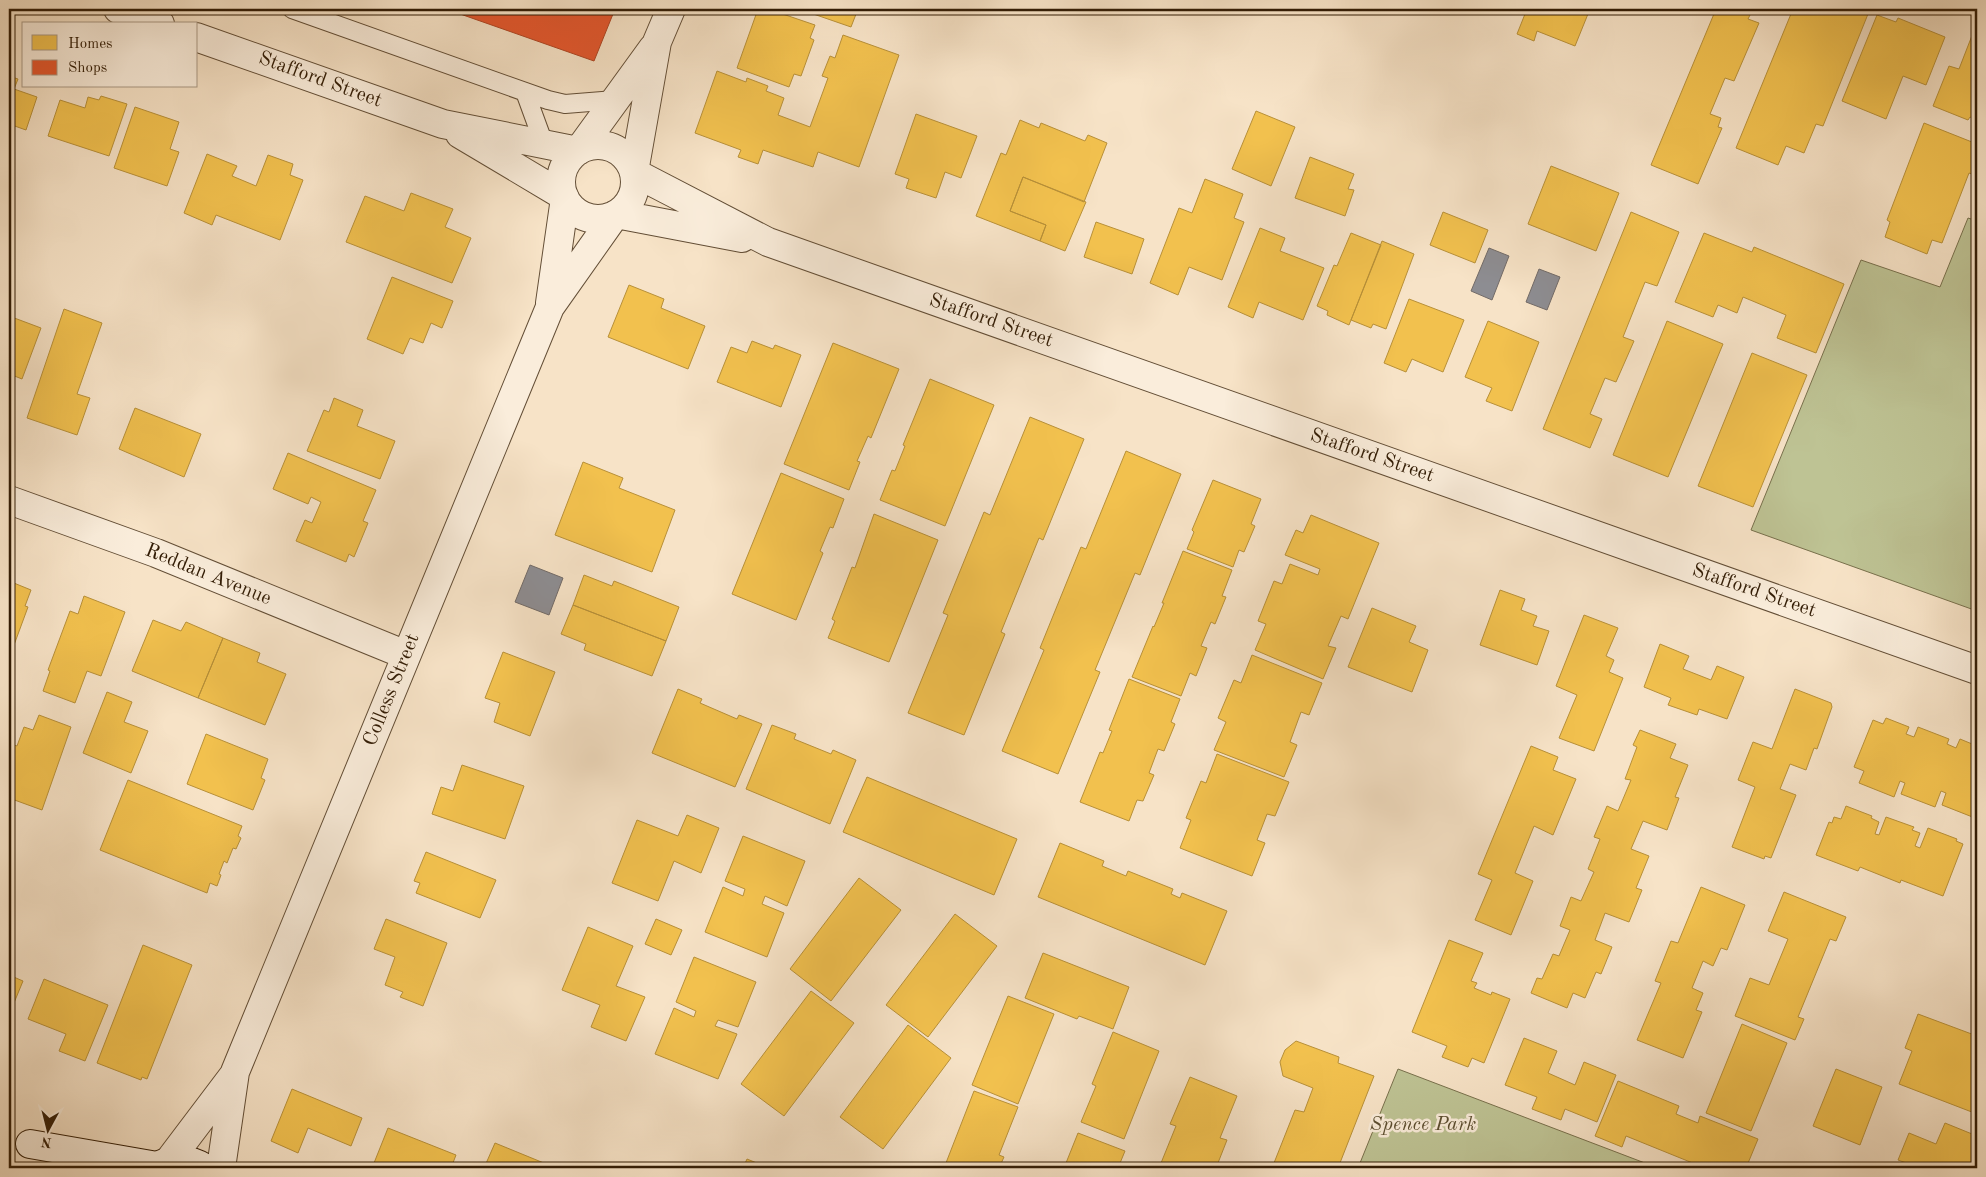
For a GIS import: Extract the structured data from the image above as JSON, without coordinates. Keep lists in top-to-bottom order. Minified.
{"streets":{"street":["Stafford Street","Reddan Avenue","Colless Street"]},"crossings":[["Stafford Street","Colless Street"],["Reddan Avenue","Colless Street"]],"parks":["Spence Park"],"legend":["Homes","Shops"],"north":"bottom"}
